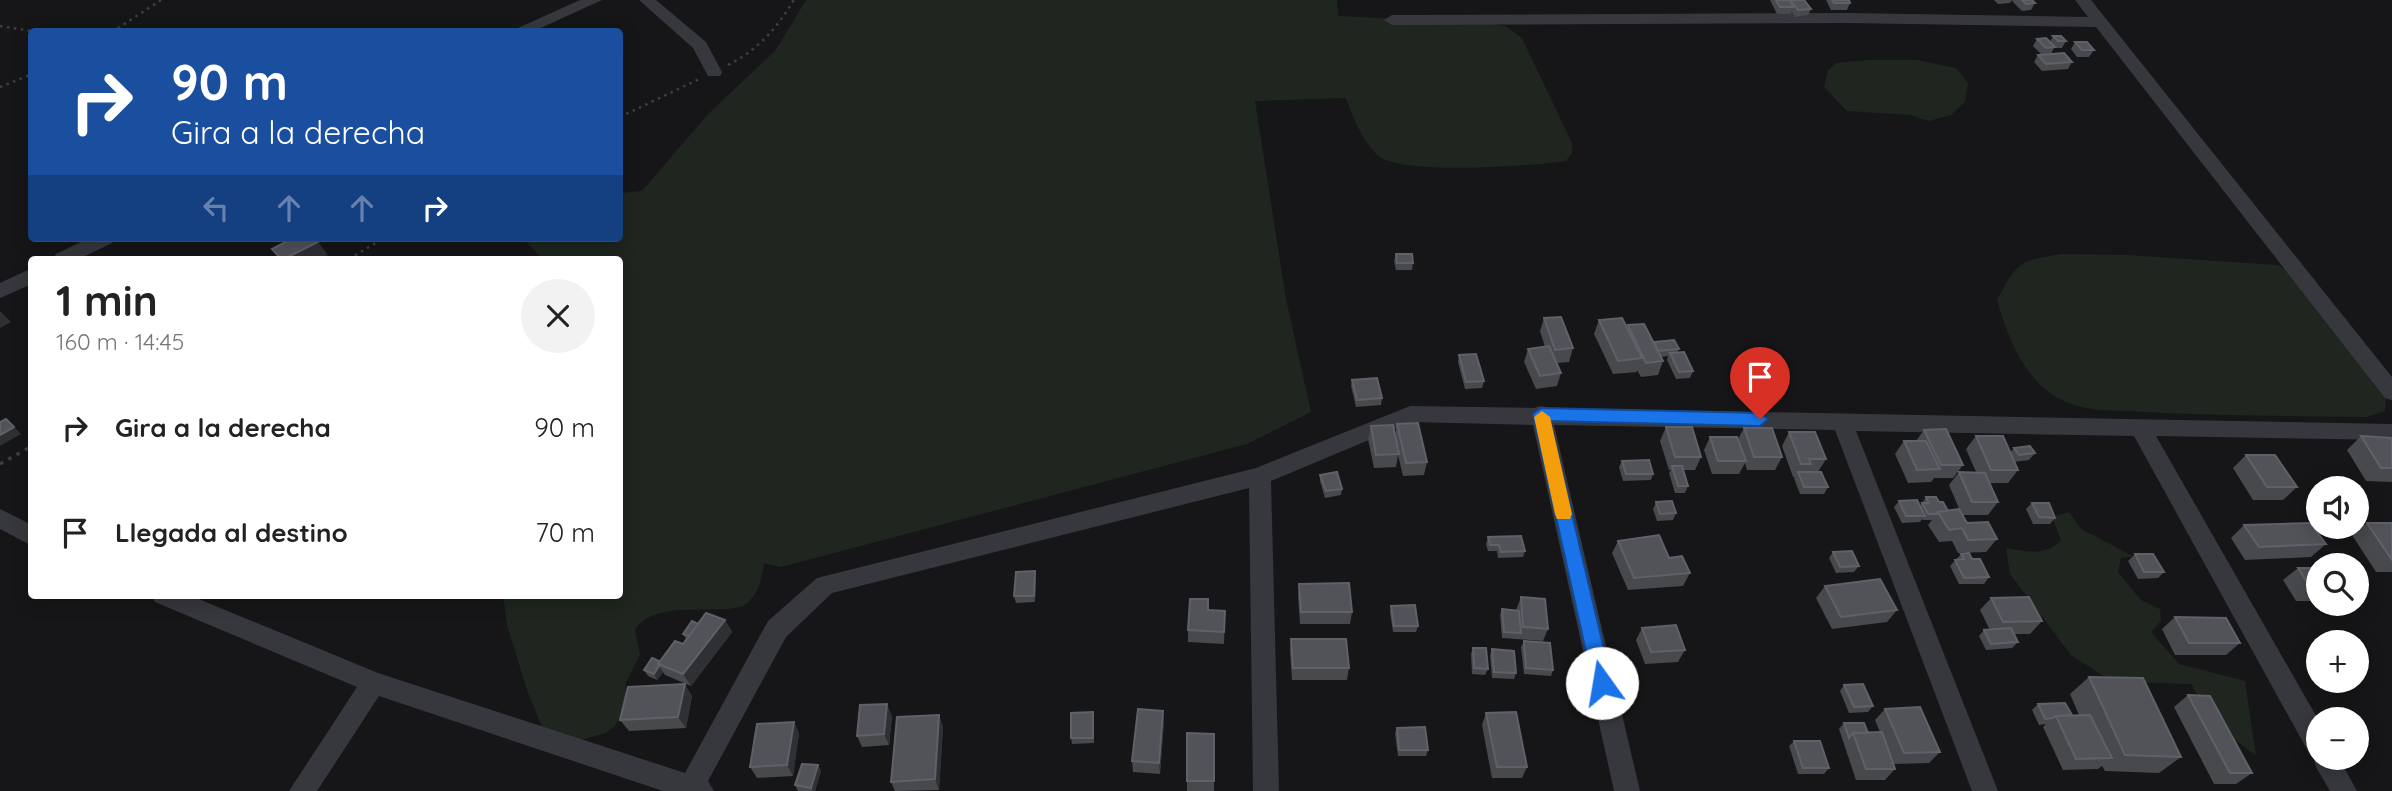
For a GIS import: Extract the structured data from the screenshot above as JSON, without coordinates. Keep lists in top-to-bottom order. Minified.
{"page":{"turn":["90 m","Gira a la derecha"],"heading":["1 min","160 m · 14:45"],"list":[{"name":"Gira a la derecha","value":"90 m"},{"name":"Llegada al destino","value":"70 m"}],"map_buttons":["+","−"]}}
